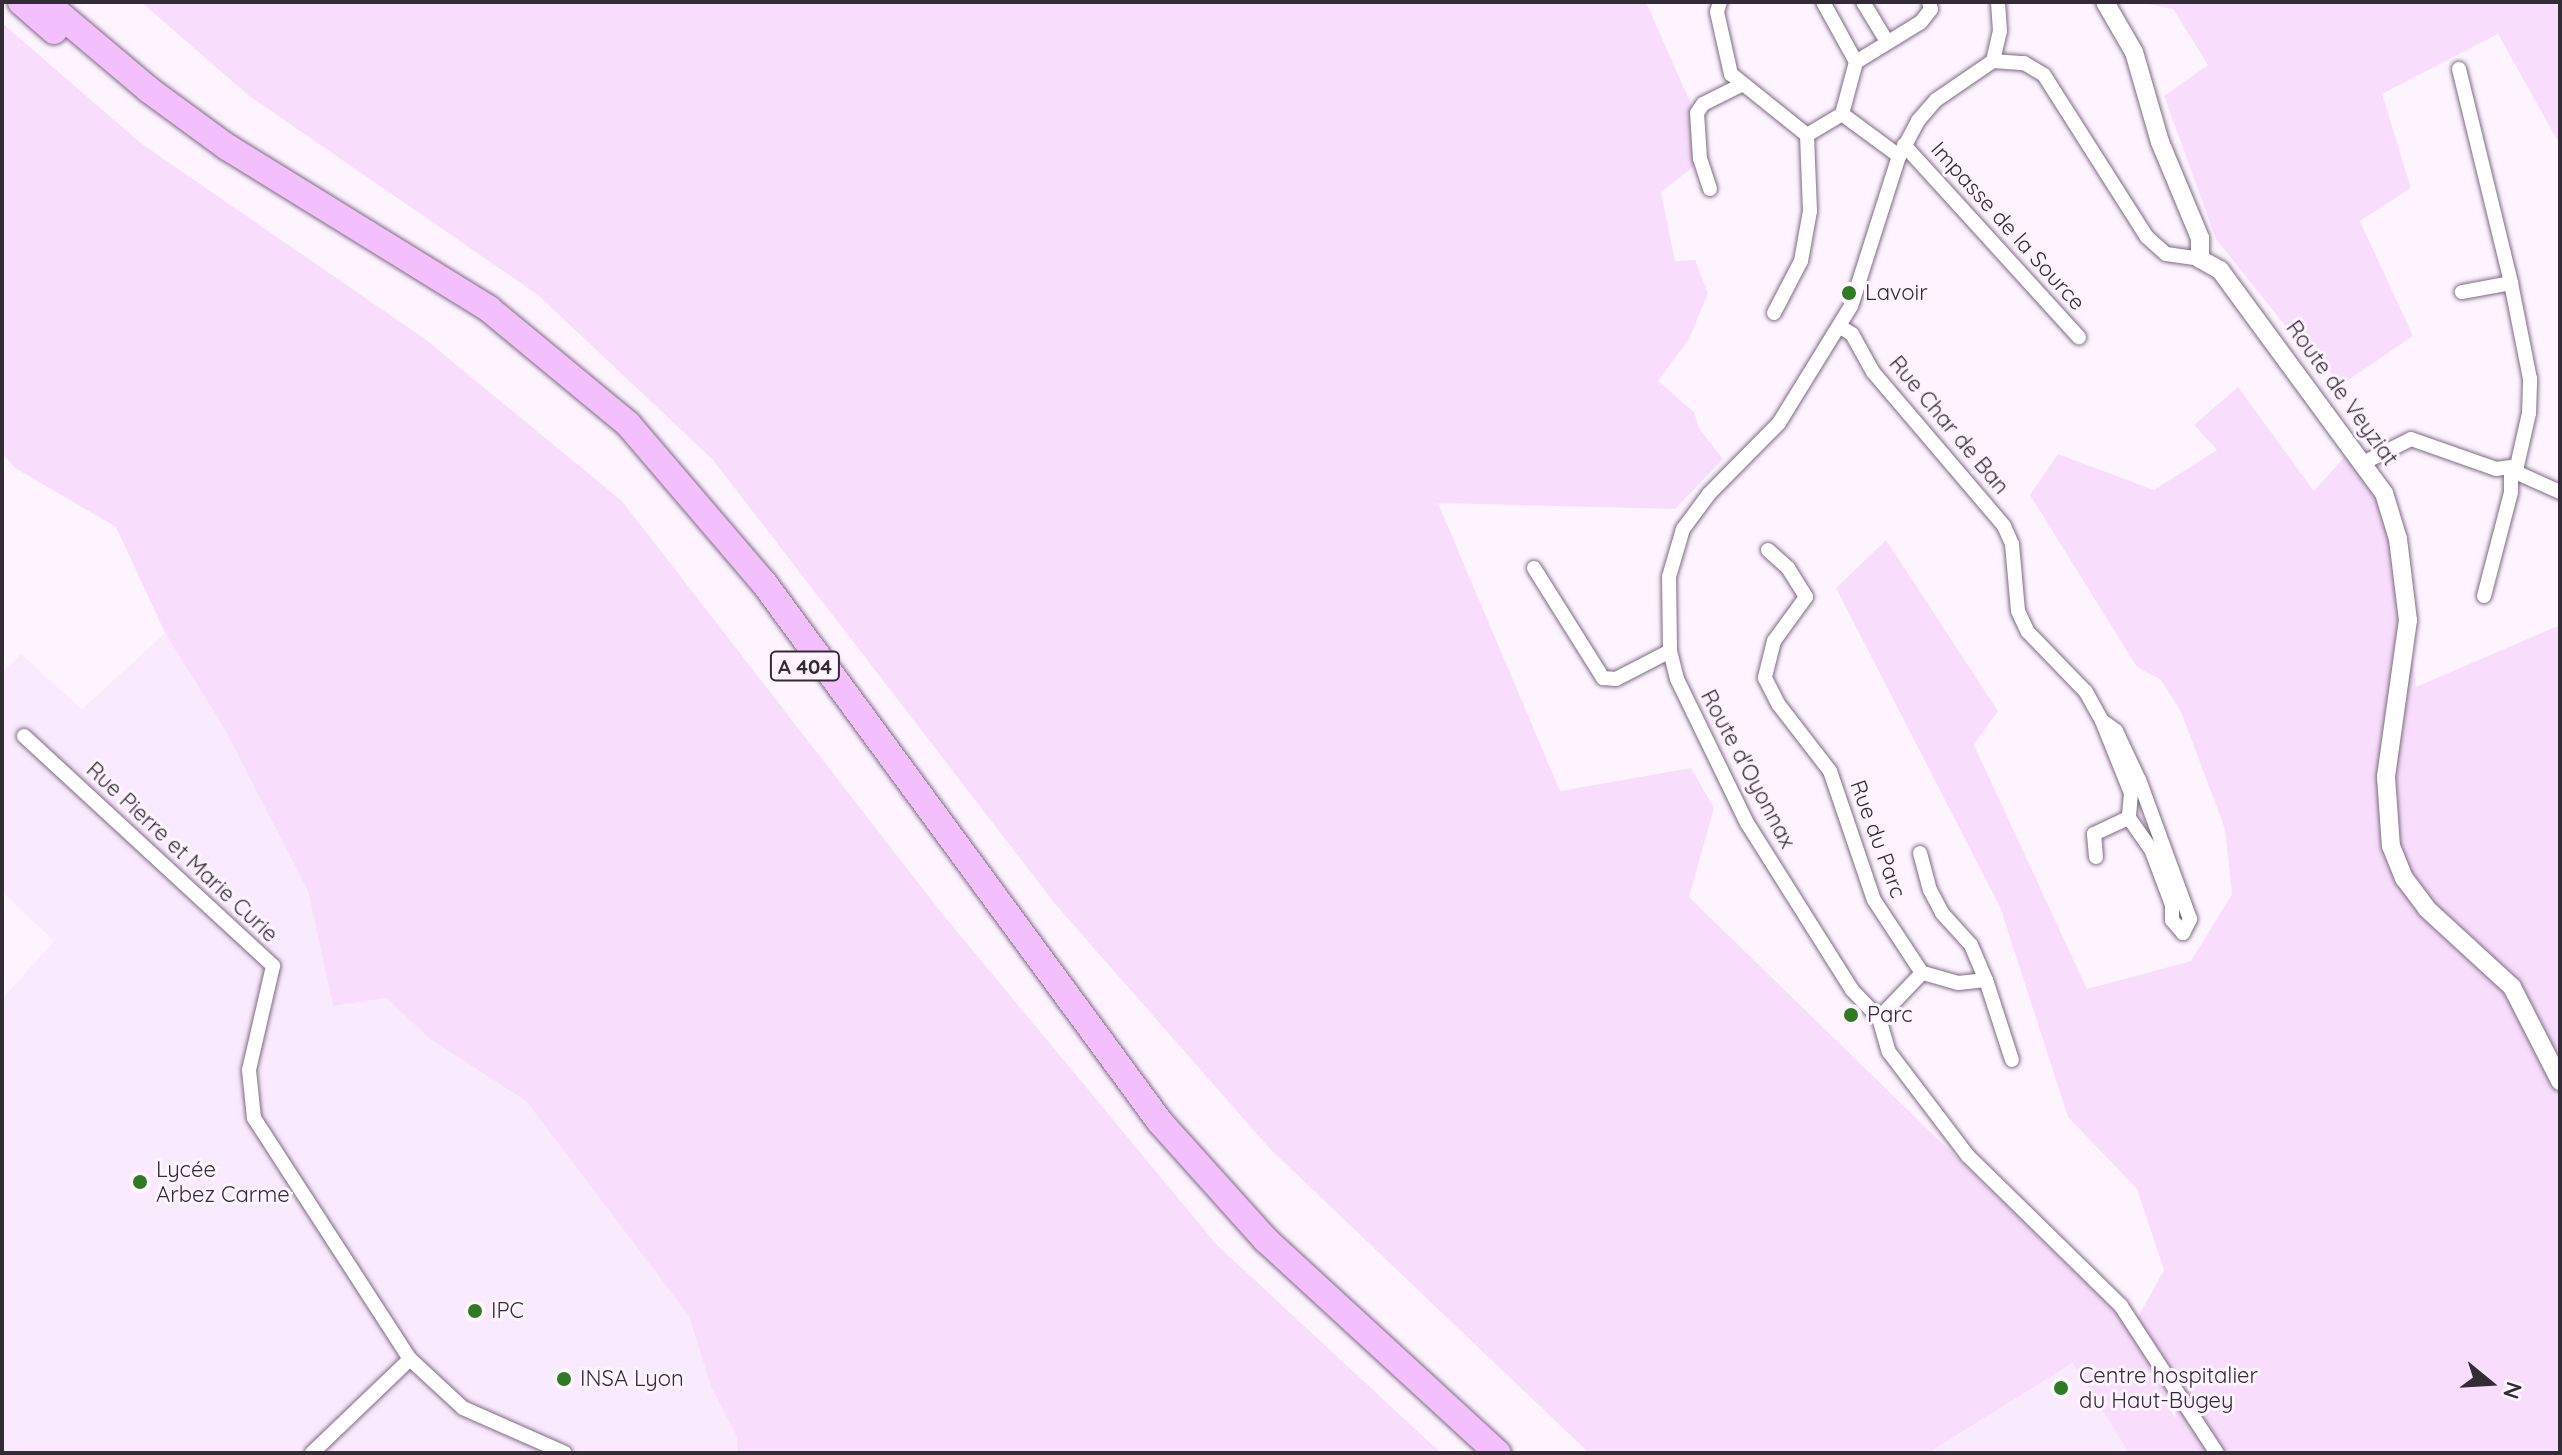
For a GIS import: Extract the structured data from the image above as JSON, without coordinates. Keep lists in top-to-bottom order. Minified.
{"streets":{"highway":["A 404"],"street":["Impasse de la Source","Route de Veyziat","Rue Char de Ban","Route d'Oyonnax","Rue du Parc","Rue Pierre et Marie Curie"]},"crossings":[["Impasse de la Source","Route d'Oyonnax"],["Rue Char de Ban","Route d'Oyonnax"]],"places":["Lavoir","Parc","Lycée Arbez Carme","IPC","INSA Lyon","Centre hospitalier du Haut-Bugey"],"north":"right"}
